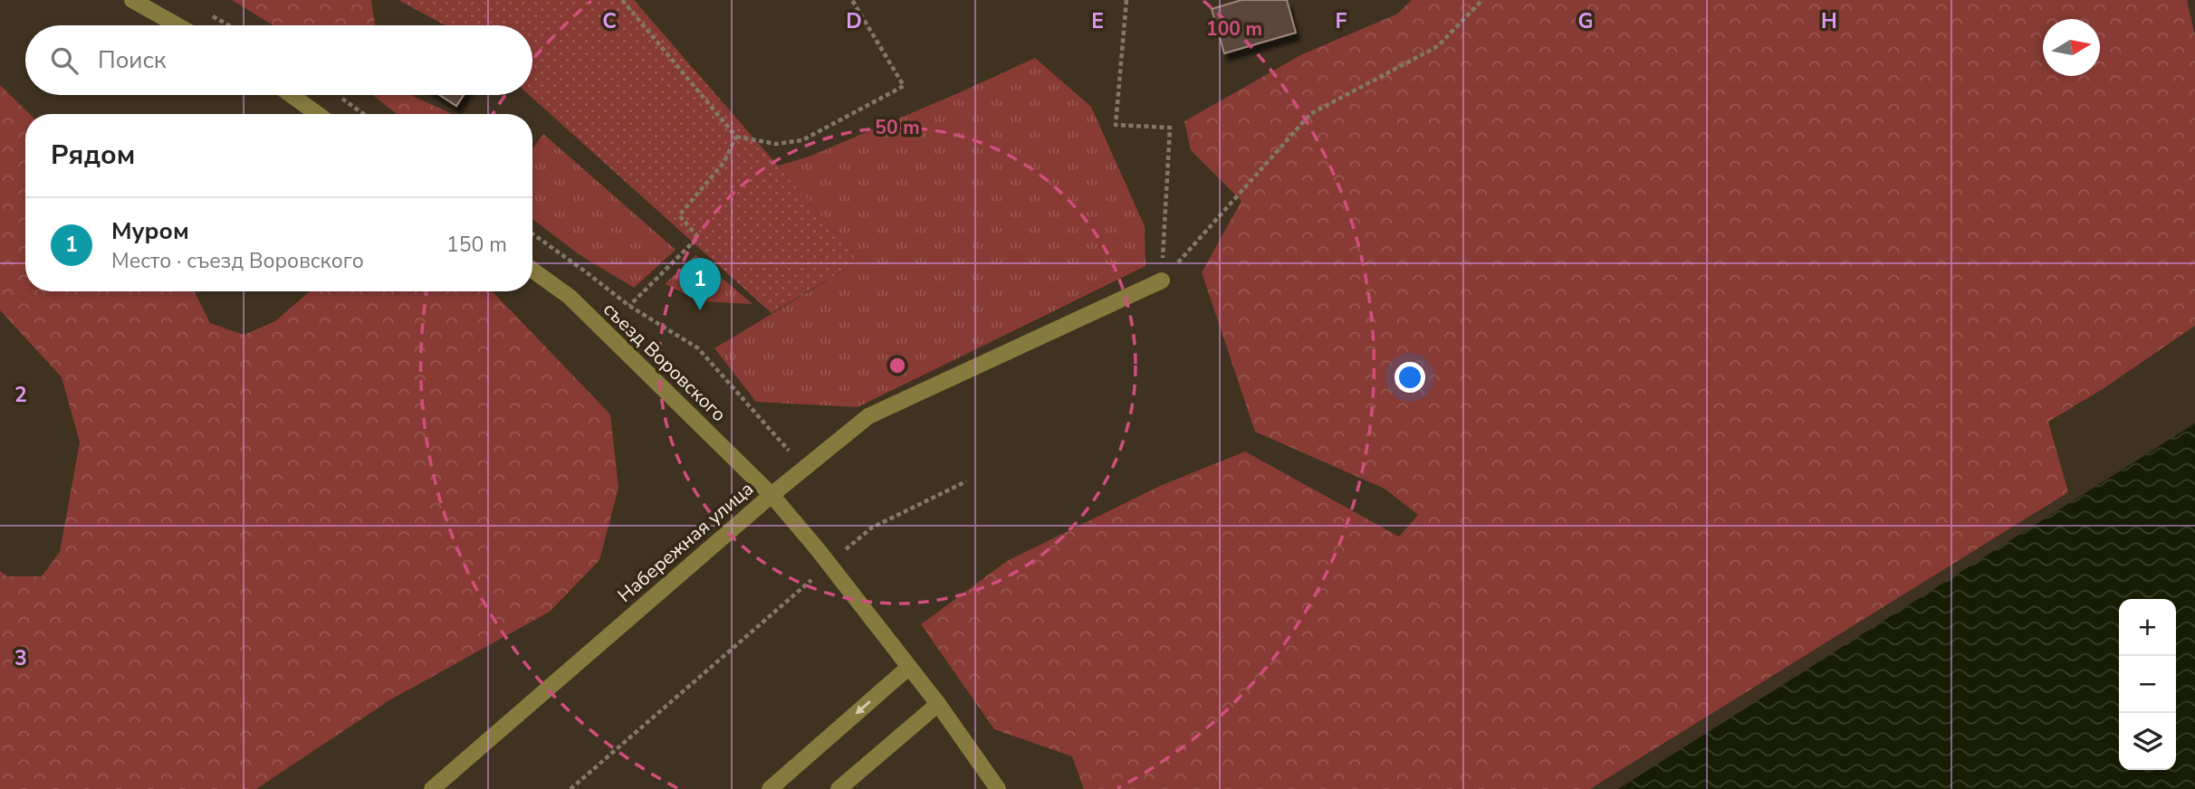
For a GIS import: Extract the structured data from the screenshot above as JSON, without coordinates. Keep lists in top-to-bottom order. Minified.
{"streets":{"street":["съезд Воровского","Набережная улица"]},"crossings":[["съезд Воровского","Набережная улица"]],"north":"right","page":{"search":"Поиск","heading":"Рядом","list":[{"mark":"1","name":"Муром","note":"Место · съезд Воровского","value":"150 m"}],"pins":"1","map_buttons":["+","−"]},"grid":{"columns":["C","D","E","F","G","H"],"rows":["2","3"]},"rings":["100 m","50 m"]}
